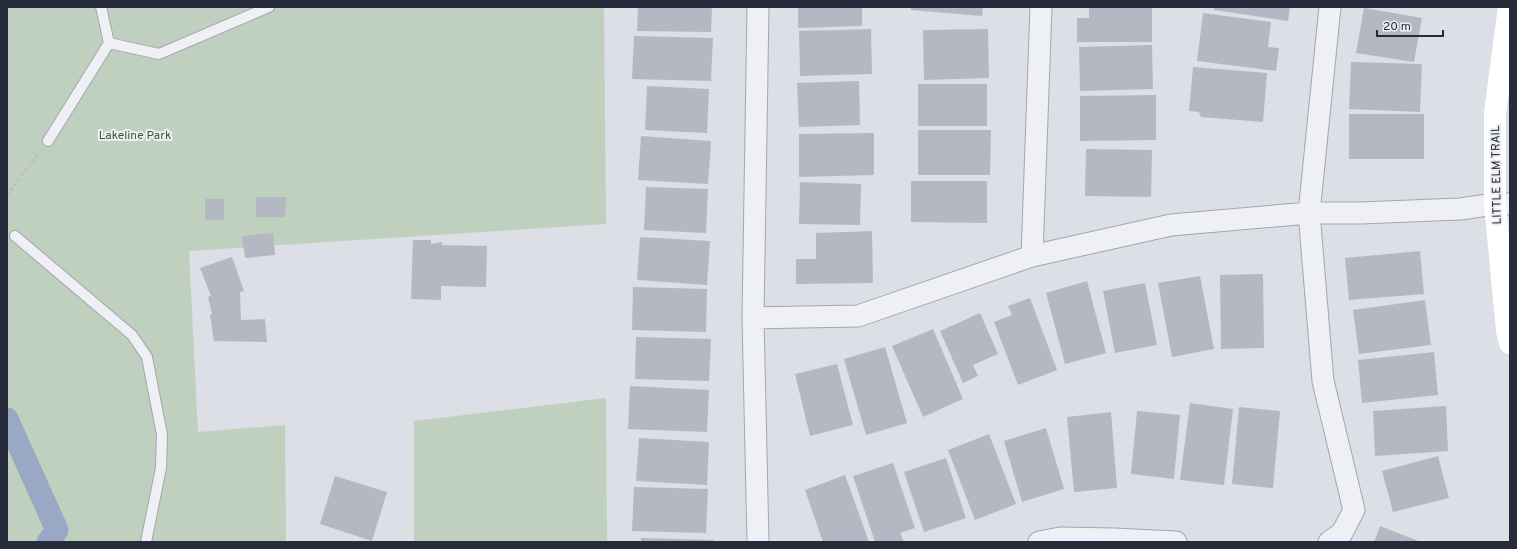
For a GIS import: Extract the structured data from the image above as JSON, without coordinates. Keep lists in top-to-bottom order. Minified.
{"streets":{"street":["LITTLE ELM TRAIL"]},"parks":["Lakeline Park"],"scale_bar":"20 m"}
